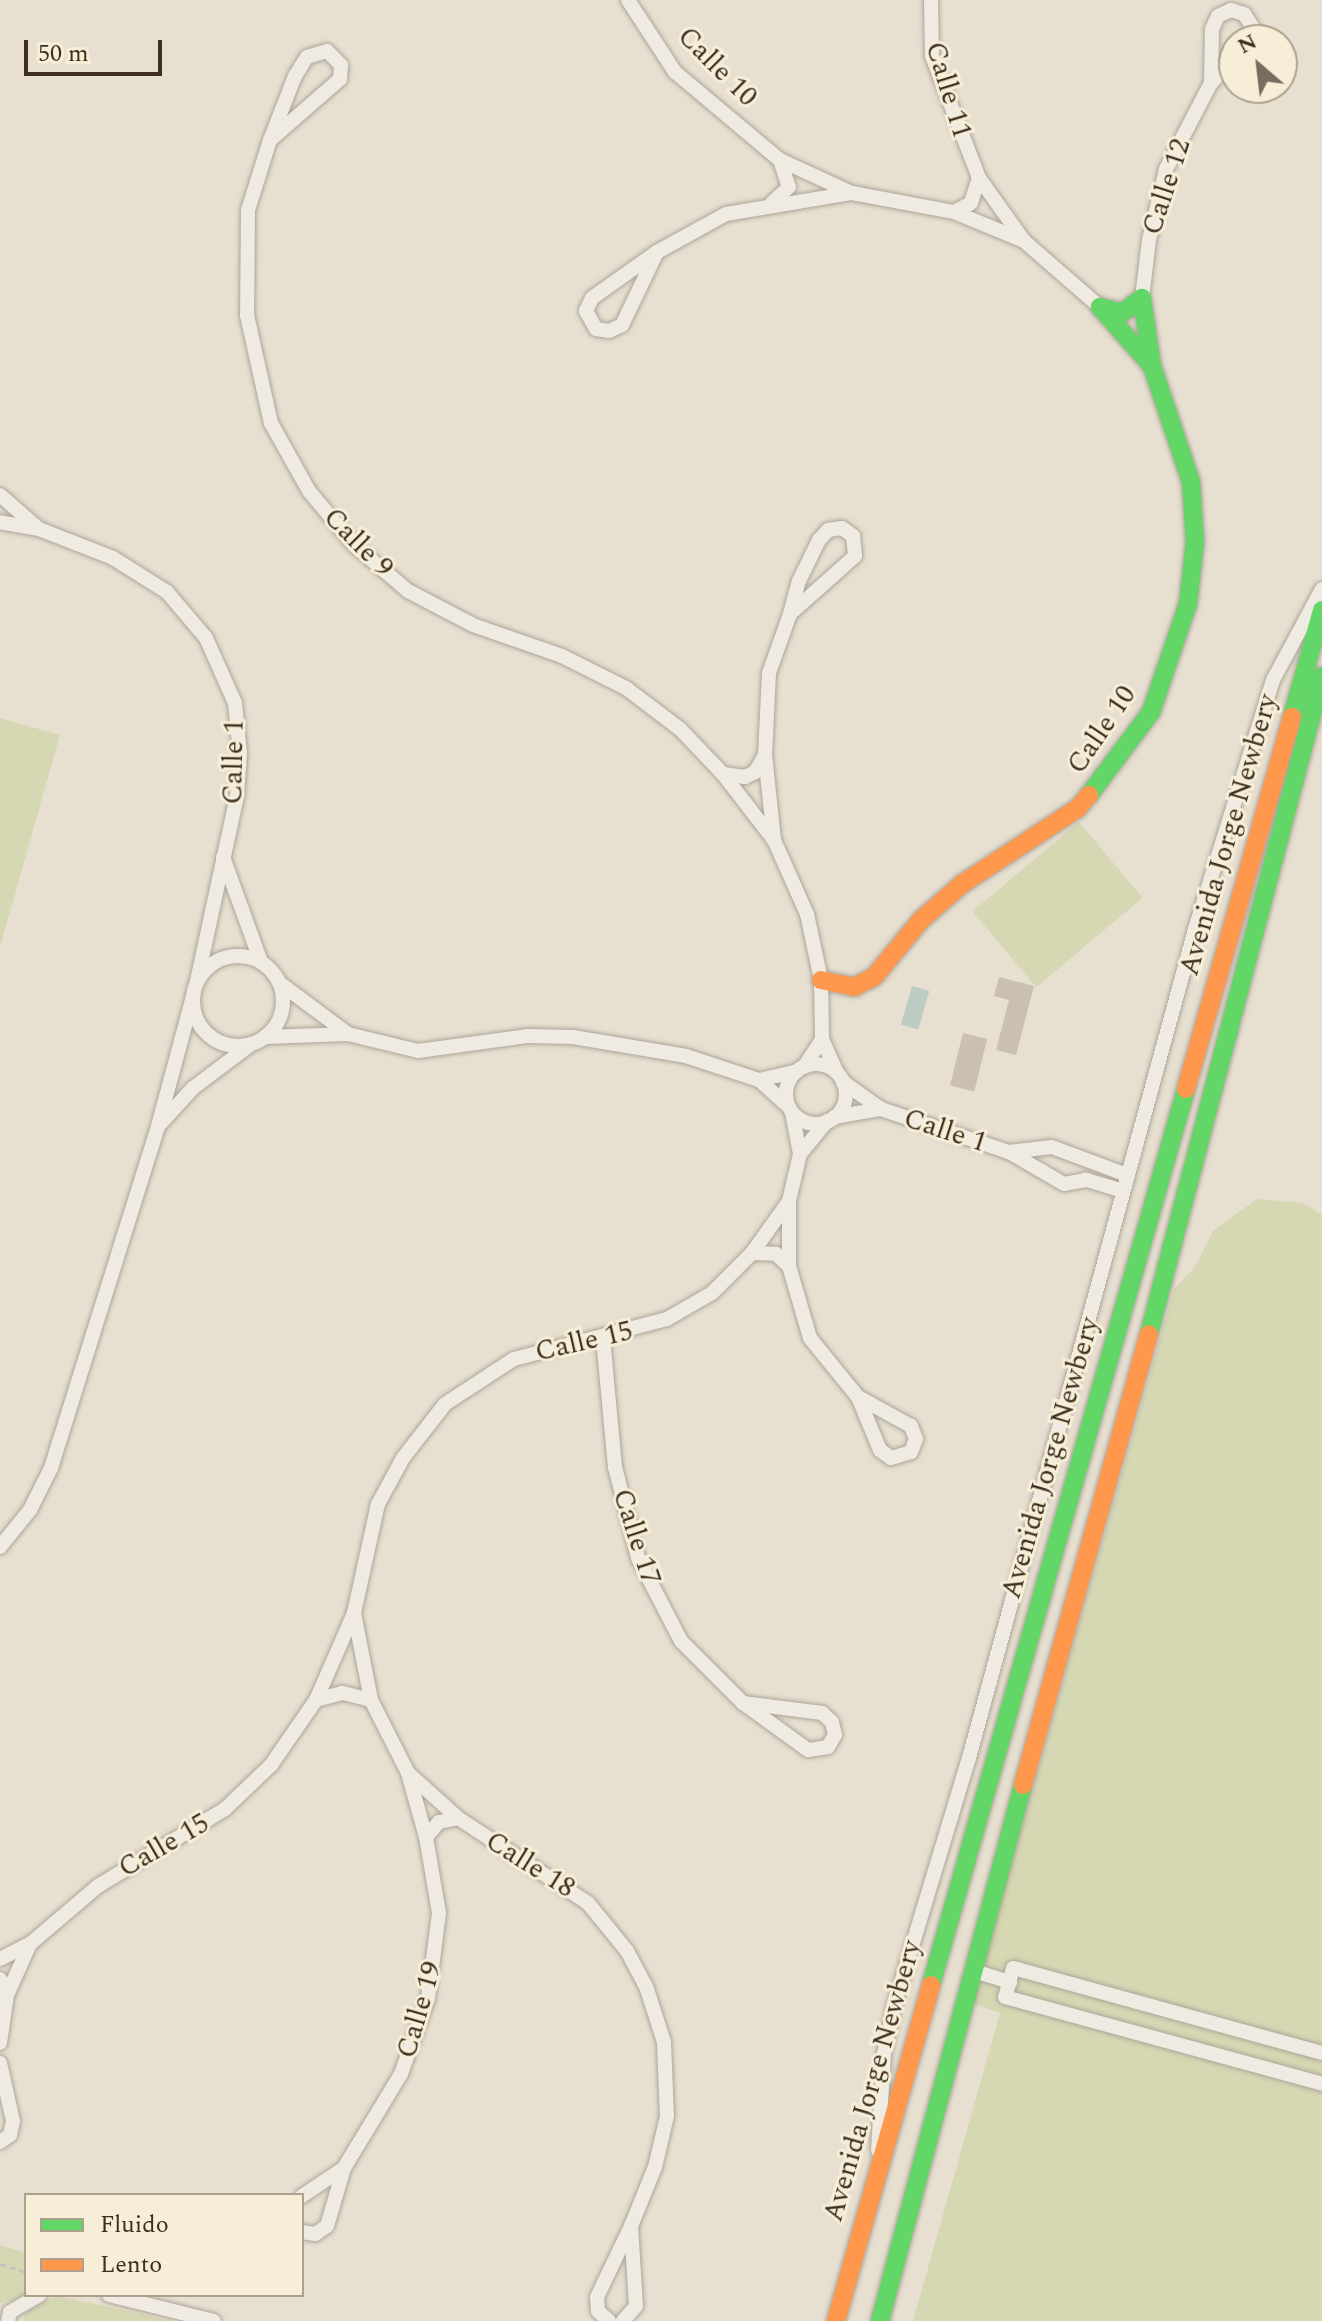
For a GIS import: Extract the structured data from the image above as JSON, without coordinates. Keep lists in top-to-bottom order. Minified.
{"streets":{"street":["Calle 10","Calle 11","Calle 12","Calle 9","Calle 1","Avenida Jorge Newbery","Calle 15","Calle 17","Calle 18","Calle 19"]},"crossings":[["Calle 15","Calle 17"],["Calle 18","Calle 19"]],"legend":["Fluido","Lento"],"scale_bar":"50 m","north":"top left"}
